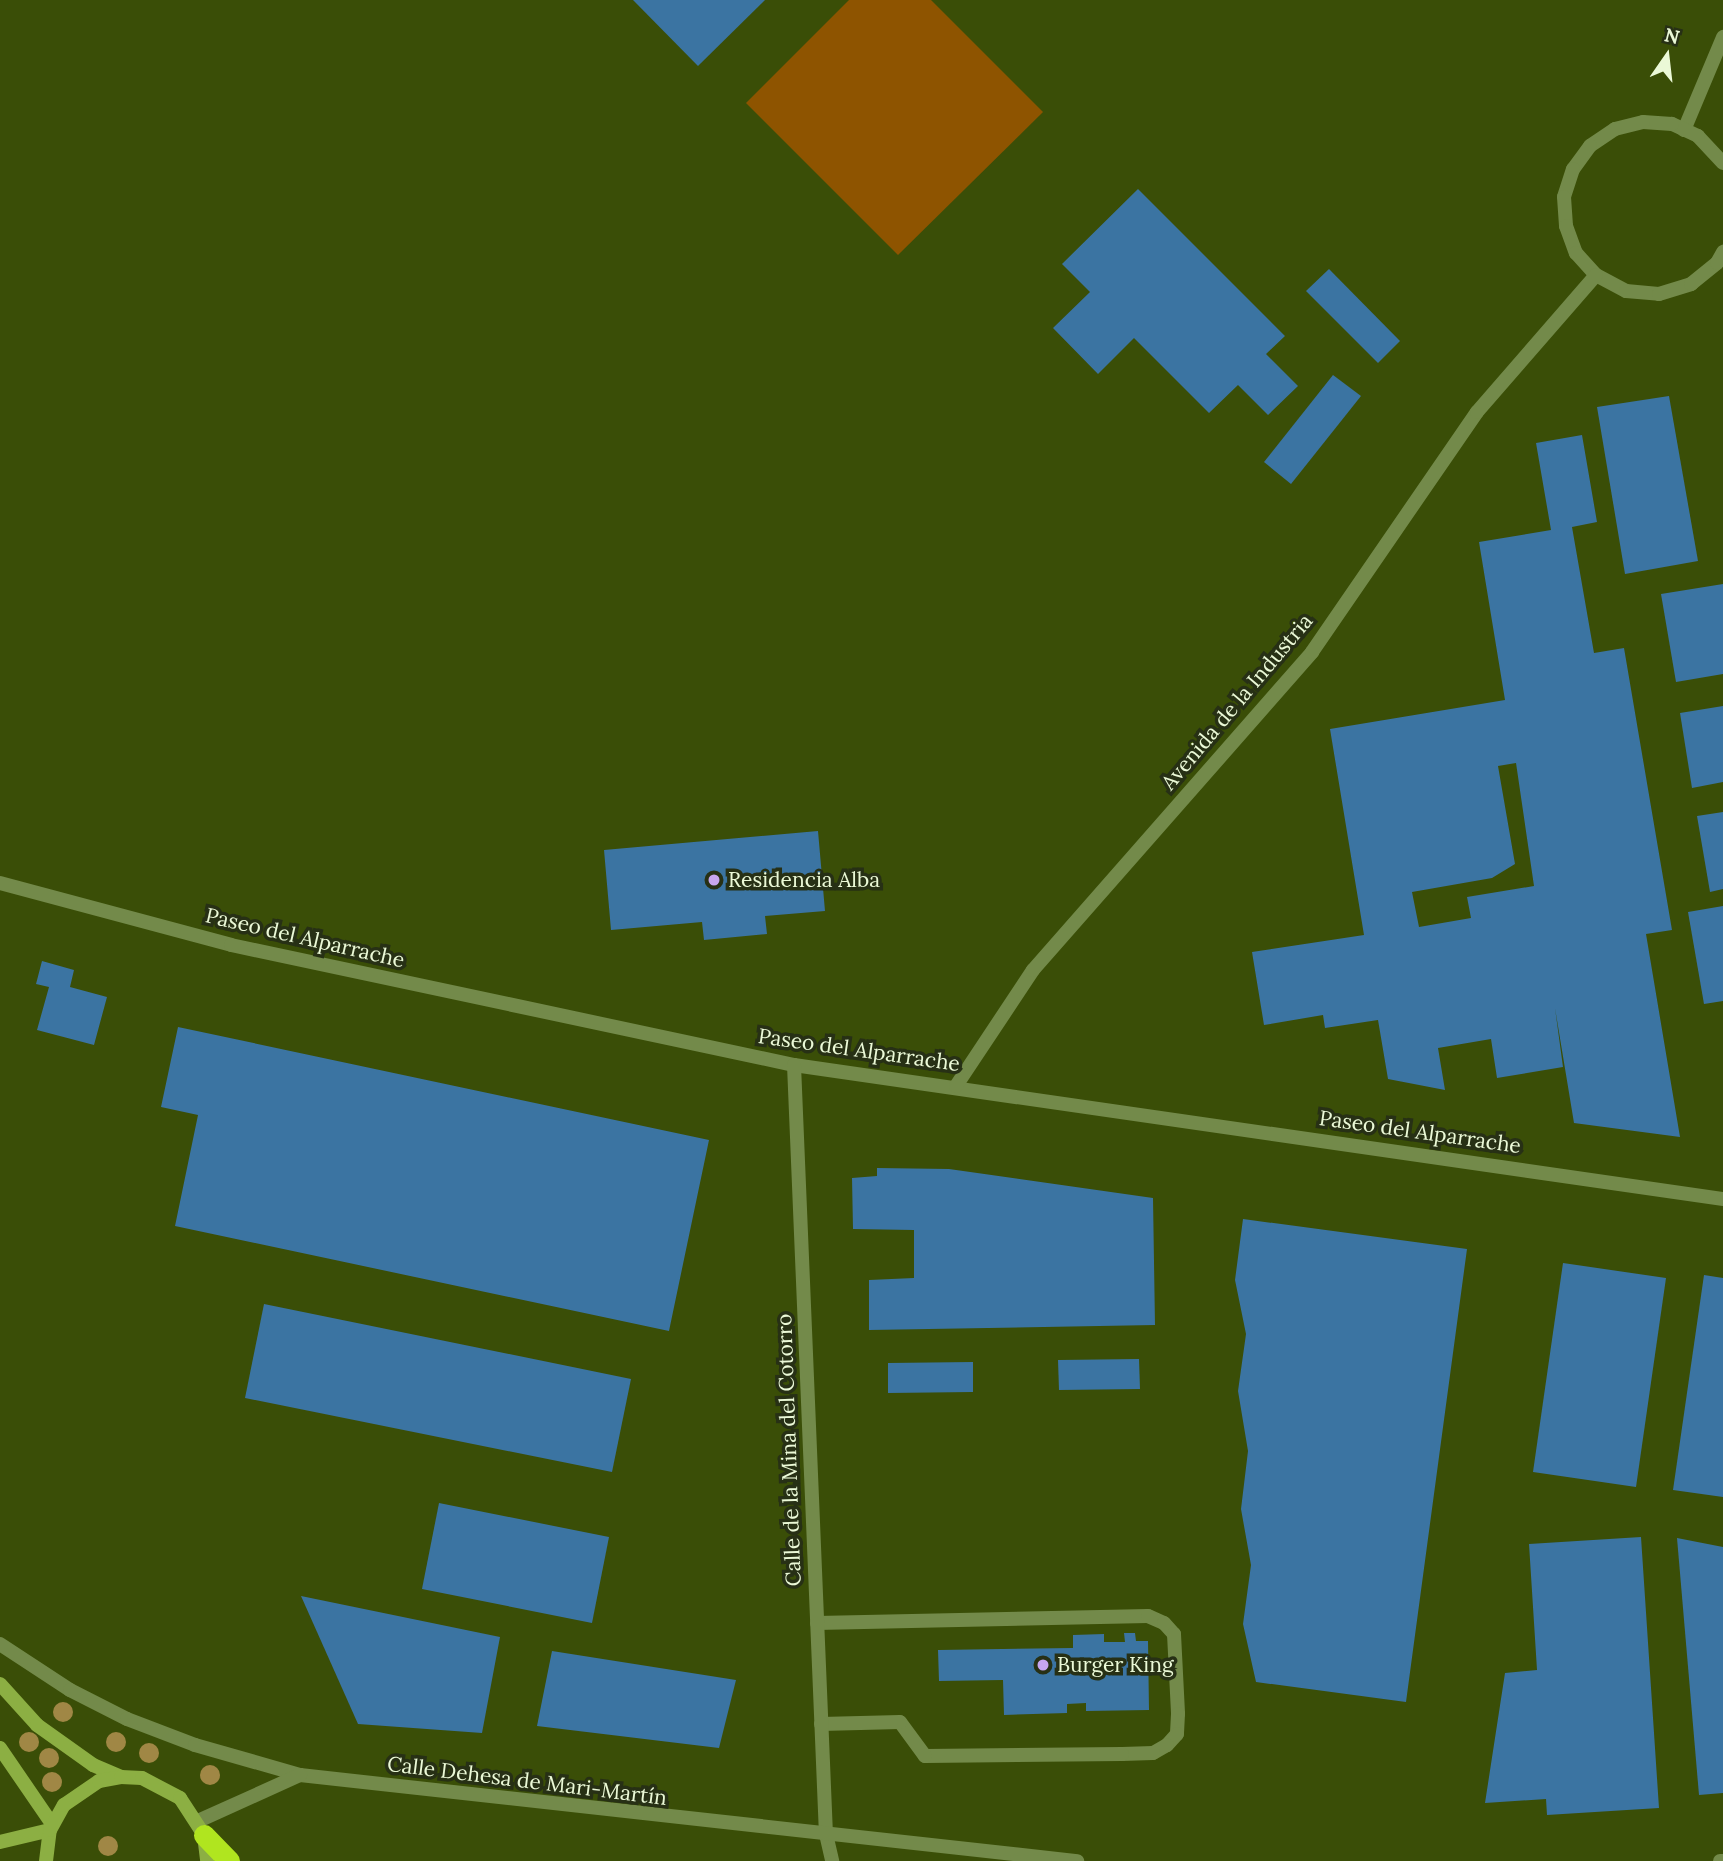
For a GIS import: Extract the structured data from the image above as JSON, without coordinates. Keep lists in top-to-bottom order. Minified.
{"streets":{"street":["Avenida de la Industria","Paseo del Alparrache","Calle de la Mina del Cotorro","Calle Dehesa de Mari-Martín"]},"crossings":[["Avenida de la Industria","Paseo del Alparrache"],["Paseo del Alparrache","Calle de la Mina del Cotorro"],["Calle de la Mina del Cotorro","Calle Dehesa de Mari-Martín"]],"places":["Residencia Alba","Burger King"],"north":"top"}
